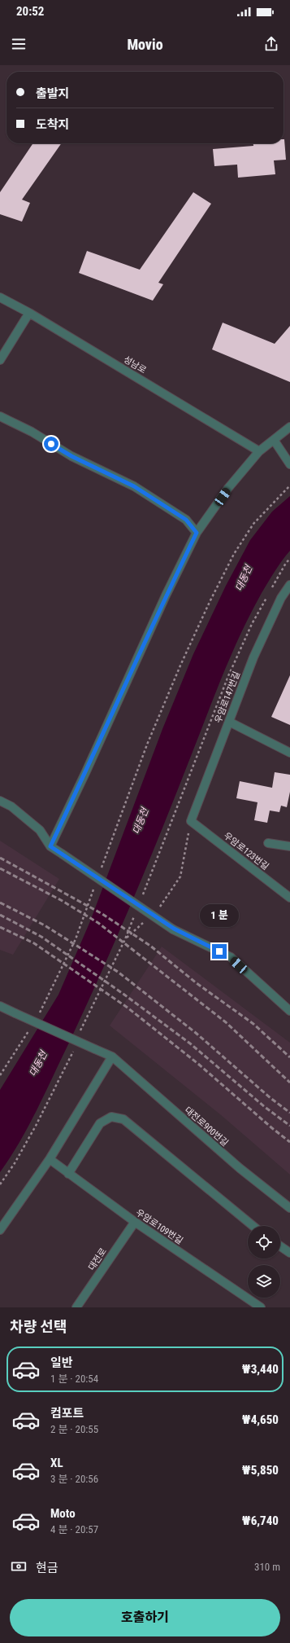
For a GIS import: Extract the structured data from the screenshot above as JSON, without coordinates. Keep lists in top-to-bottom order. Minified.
{"streets":{"street":["성남로","우암로147번길","우암로123번길","대전로900번길","우암로109번길","대전로"]},"crossings":[["우암로147번길","우암로123번길"],["우암로109번길","대전로"]],"water":["대동천"],"page":{"status":"20:52","header":"Movio","banner":["출발지","도착지"],"bubble":"1 분","heading":"차량 선택","list":[{"name":"일반","note":"1 분 · 20:54","value":"₩3,440"},{"name":"컴포트","note":"2 분 · 20:55","value":"₩4,650"},{"name":"XL","note":"3 분 · 20:56","value":"₩5,850"},{"name":"Moto","note":"4 분 · 20:57","value":"₩6,740"}],"pay":["현금","310 m"],"buttons":"호출하기"}}
